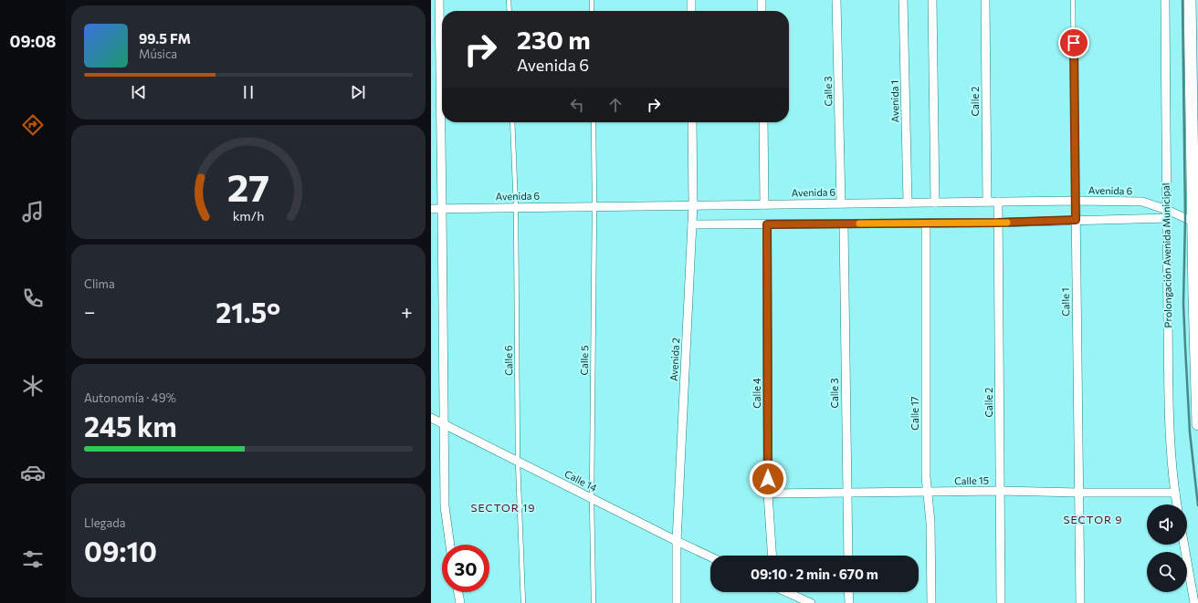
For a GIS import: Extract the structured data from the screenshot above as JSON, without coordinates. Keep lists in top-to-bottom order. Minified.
{"streets":{"street":["Calle 3","Avenida 1","Calle 2","Avenida 6","Prolongación Avenida Municipal","Calle 1","Avenida 2","Calle 4","Calle 17","Calle 14","Calle 15"],"lane":["Calle 6","Calle 5"]},"crossings":[["Calle 3","Avenida 6"],["Calle 3","Calle 15"],["Avenida 1","Avenida 6"],["Calle 2","Avenida 6"],["Calle 2","Calle 15"],["Avenida 6","Prolongación Avenida Municipal"],["Avenida 6","Calle 1"],["Avenida 6","Avenida 2"],["Avenida 6","Calle 6"],["Avenida 6","Calle 5"],["Avenida 6","Calle 4"],["Avenida 6","Calle 17"],["Prolongación Avenida Municipal","Calle 15"],["Calle 1","Calle 15"],["Avenida 2","Calle 14"],["Calle 6","Calle 14"],["Calle 5","Calle 14"],["Calle 4","Calle 15"],["Calle 17","Calle 15"]],"districts":["SECTOR 19","SECTOR 9"],"page":{"tabs":"09:08","turn":["230 m","Avenida 6"],"song":["99.5 FM","Música"],"tile":["Clima",["Autonomía · 49%","245 km"],["Llegada","09:10"]],"heat":["−","21.5°","+"],"limit":"30","trip":"09:10 · 2 min · 670 m","gauge":["27","km/h"]}}
